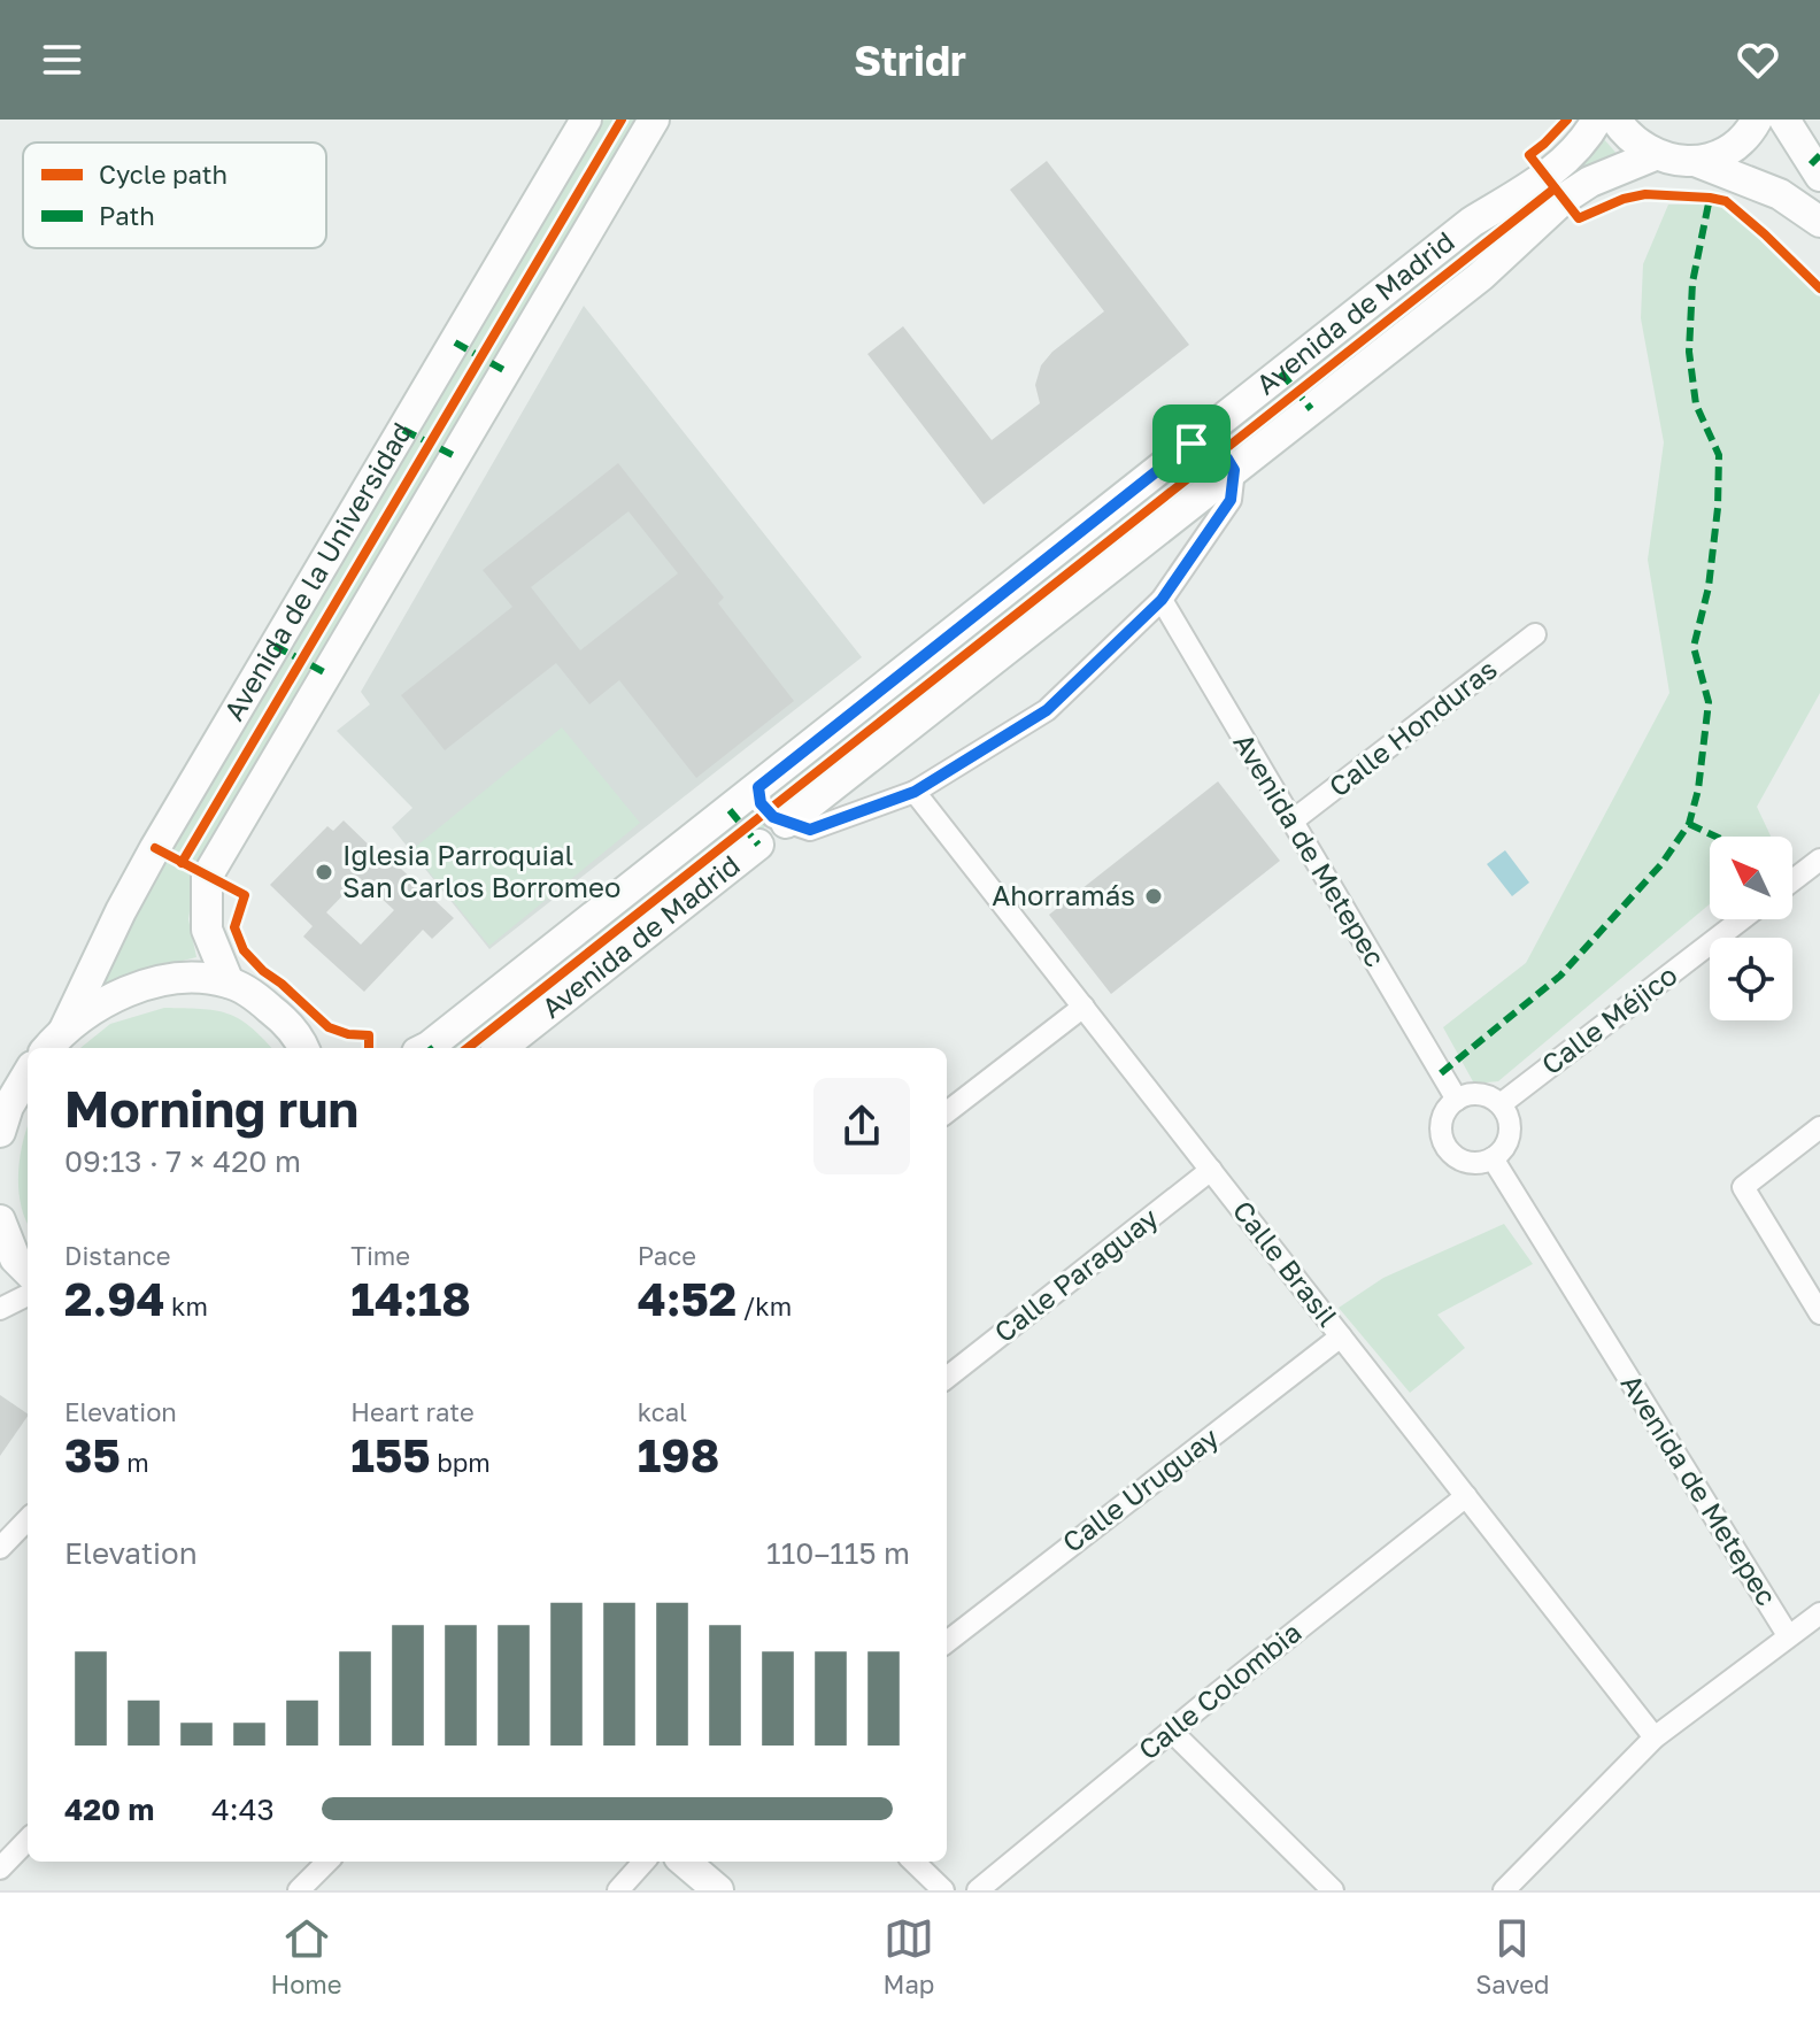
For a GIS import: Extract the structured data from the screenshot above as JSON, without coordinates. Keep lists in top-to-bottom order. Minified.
{"streets":{"street":["Avenida de Madrid","Avenida de la Universidad","Calle Honduras","Avenida de Metepec","Calle Méjico","Calle Brasil","Calle Paraguay","Calle Uruguay","Calle Colombia"]},"crossings":[["Calle Honduras","Avenida de Metepec"],["Avenida de Metepec","Calle Méjico"],["Calle Brasil","Calle Paraguay"],["Calle Brasil","Calle Uruguay"],["Calle Brasil","Calle Colombia"]],"places":["Iglesia Parroquial San Carlos Borromeo","Ahorramás"],"legend":["Cycle path","Path"],"north":"top left","page":{"header":"Stridr","heading":["Morning run","09:13 · 7 × 420 m"],"stats":[["Distance","2.94 km"],["Time","14:18"],["Pace","4:52 /km"],["Elevation","35 m"],["Heart rate","155 bpm"],["kcal","198"]],"chart":["Elevation","110–115 m"],"list":[{"name":"420 m","note":"4:43"}],"tabs":["Home","Map","Saved"]}}
